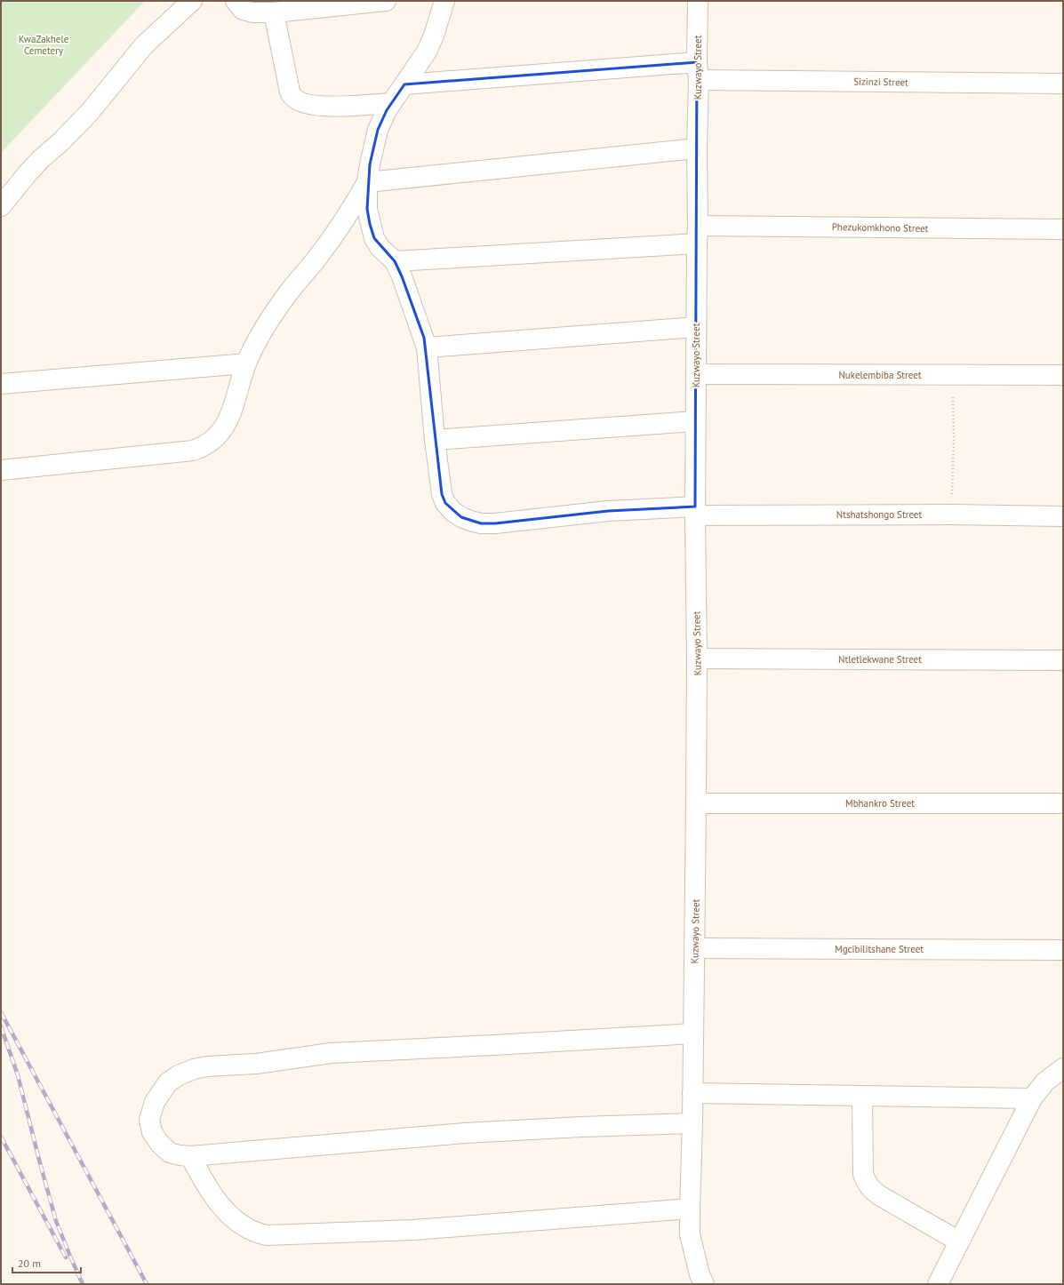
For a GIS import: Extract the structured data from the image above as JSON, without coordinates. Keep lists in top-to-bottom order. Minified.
{"streets":{"street":["Kuzwayo Street","Sizinzi Street","Phezukomkhono Street","Nukelembiba Street","Ntshatshongo Street","Ntletlekwane Street","Mbhankro Street","Mgcibilitshane Street"]},"crossings":[["Kuzwayo Street","Sizinzi Street"],["Kuzwayo Street","Phezukomkhono Street"],["Kuzwayo Street","Nukelembiba Street"],["Kuzwayo Street","Ntshatshongo Street"],["Kuzwayo Street","Ntletlekwane Street"],["Kuzwayo Street","Mbhankro Street"],["Kuzwayo Street","Mgcibilitshane Street"],["Phezukomkhono Street","Ntshatshongo Street"]],"parks":["KwaZakhele Cemetery"],"scale_bar":"20 m"}
